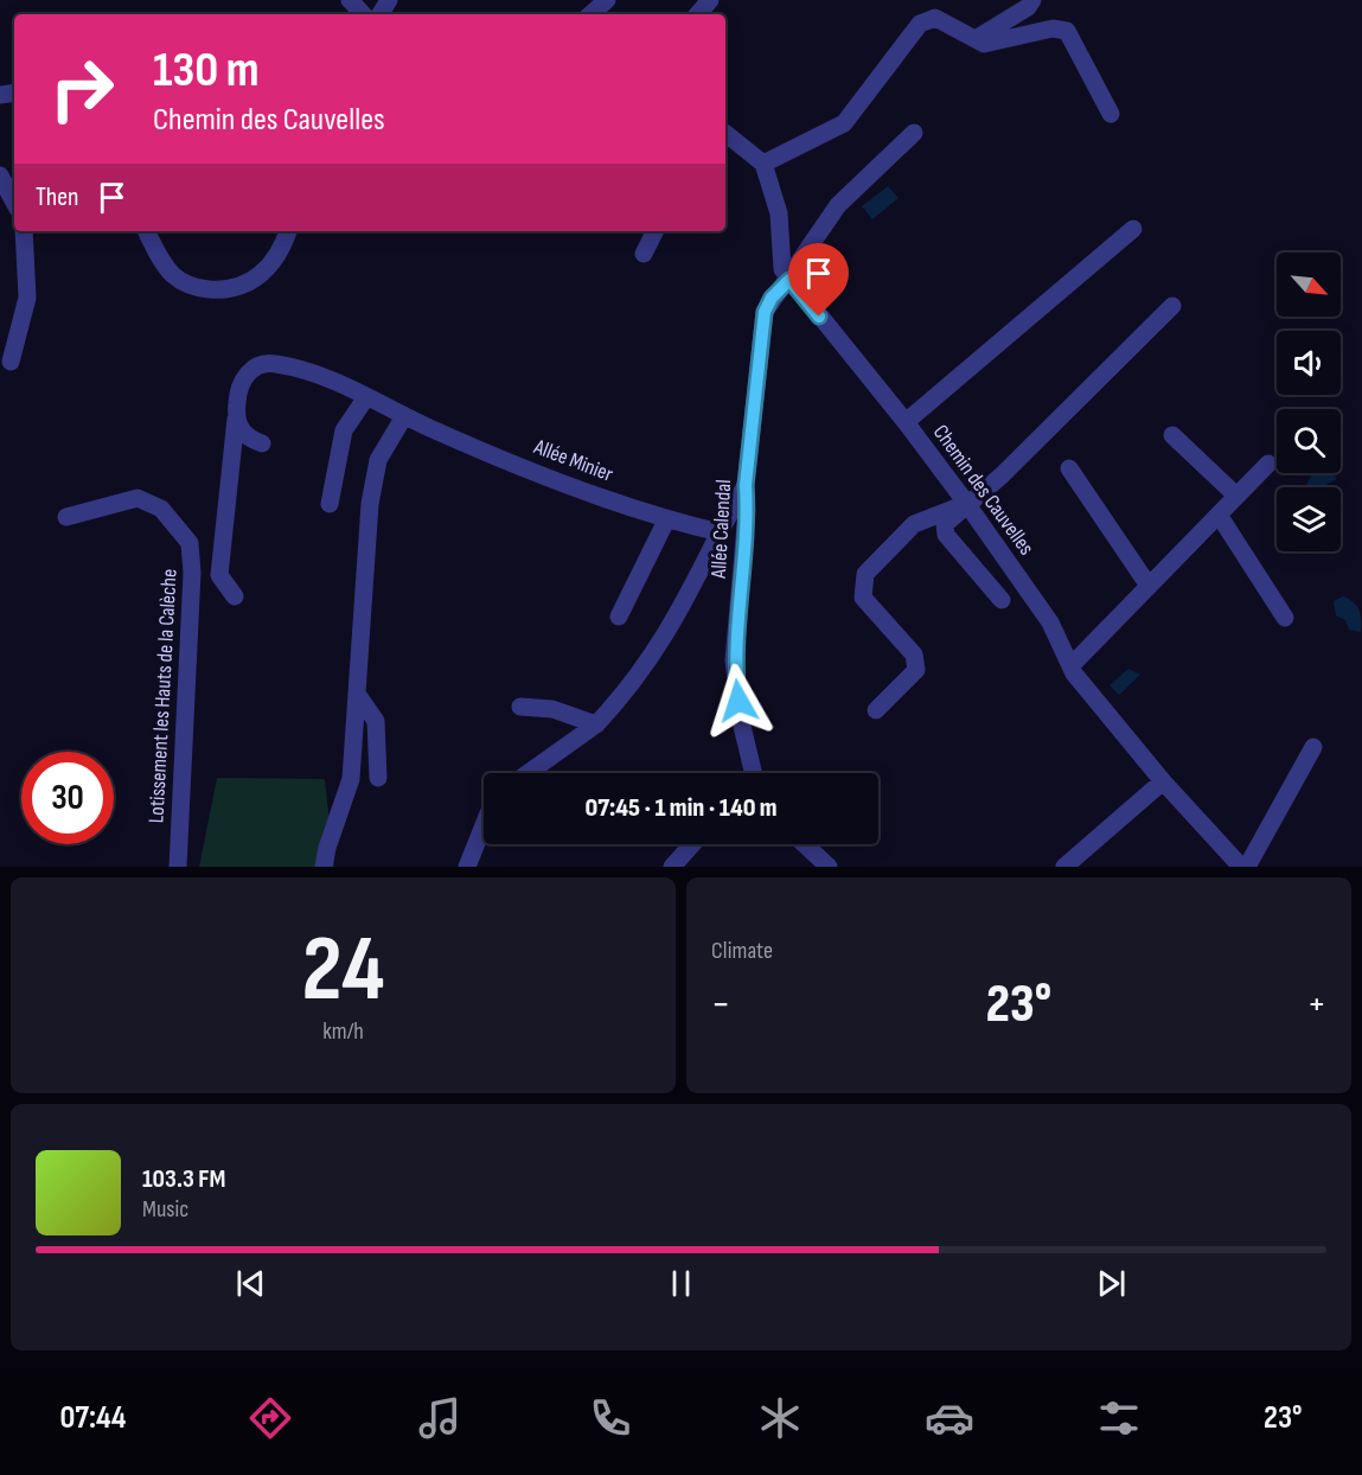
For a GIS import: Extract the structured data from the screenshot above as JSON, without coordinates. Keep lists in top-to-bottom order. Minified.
{"streets":{"street":["Allée Minier","Chemin des Cauvelles","Allée Calendal","Lotissement les Hauts de la Calèche"]},"crossings":[["Chemin des Cauvelles","Allée Calendal"]],"north":"bottom right","page":{"turn":["130 m","Chemin des Cauvelles"],"then":"Then","limit":"30","trip":"07:45 · 1 min · 140 m","tile":[["24","km/h"],"Climate"],"heat":["−","23°","+"],"song":["103.3 FM","Music"],"tabs":["07:44","23°"]}}
